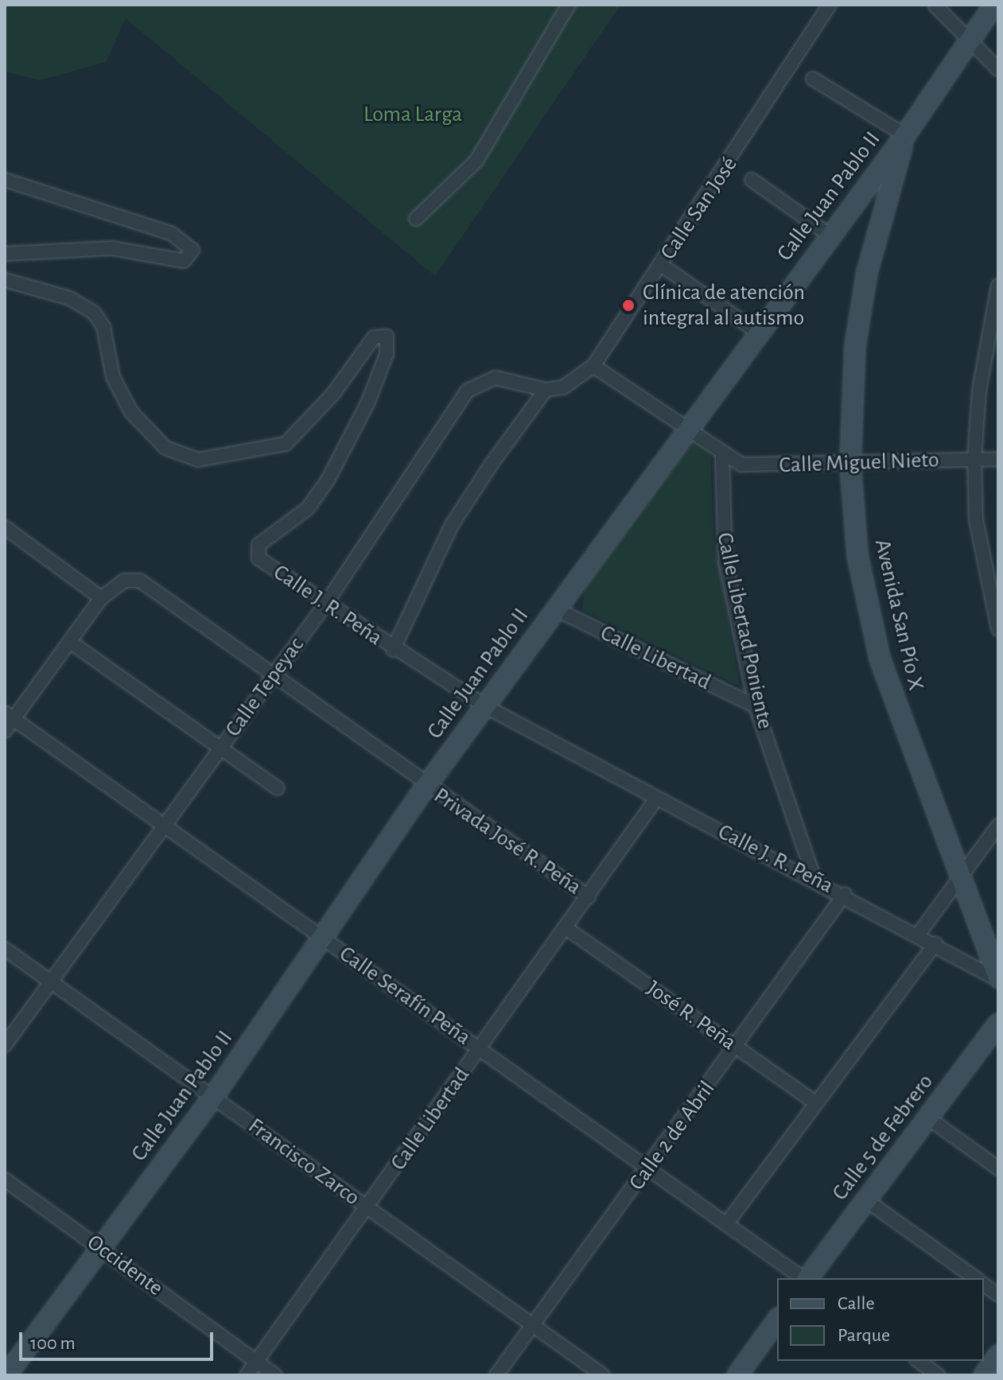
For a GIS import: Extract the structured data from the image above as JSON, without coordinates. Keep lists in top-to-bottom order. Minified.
{"streets":{"street":["Calle Juan Pablo II","Calle San José","Calle Miguel Nieto","Calle J. R. Peña","Avenida San Pío X","Calle Libertad Poniente","Calle Libertad","Calle Tepeyac","Privada José R. Peña","Calle Serafín Peña","José R. Peña","Calle 2 de Abril","Calle 5 de Febrero","Francisco Zarco","Occidente"]},"crossings":[["Calle Juan Pablo II","Calle J. R. Peña"],["Calle Juan Pablo II","Avenida San Pío X"],["Calle Juan Pablo II","Calle Libertad"],["Calle Juan Pablo II","Privada José R. Peña"],["Calle Juan Pablo II","Calle Serafín Peña"],["Calle Juan Pablo II","Francisco Zarco"],["Calle Juan Pablo II","Occidente"],["Calle San José","Calle Tepeyac"],["Calle Miguel Nieto","Avenida San Pío X"],["Calle Miguel Nieto","Calle Libertad Poniente"],["Calle J. R. Peña","Avenida San Pío X"],["Calle J. R. Peña","Calle Libertad Poniente"],["Calle J. R. Peña","Calle Libertad"],["Calle J. R. Peña","Calle Tepeyac"],["Calle J. R. Peña","Calle 2 de Abril"],["Calle Libertad Poniente","Calle Libertad"],["Calle Libertad","Privada José R. Peña"],["Calle Libertad","Calle Serafín Peña"],["Calle Libertad","José R. Peña"],["Calle Libertad","Francisco Zarco"],["Calle Libertad","Occidente"],["Calle Tepeyac","Privada José R. Peña"],["Calle Tepeyac","Calle Serafín Peña"],["Calle Tepeyac","Francisco Zarco"],["Calle Serafín Peña","Calle 2 de Abril"],["José R. Peña","Calle 2 de Abril"],["Calle 2 de Abril","Francisco Zarco"]],"parks":["Loma Larga"],"places":["Clínica de atención integral al autismo"],"legend":["Calle","Parque"],"scale_bar":"100 m"}
